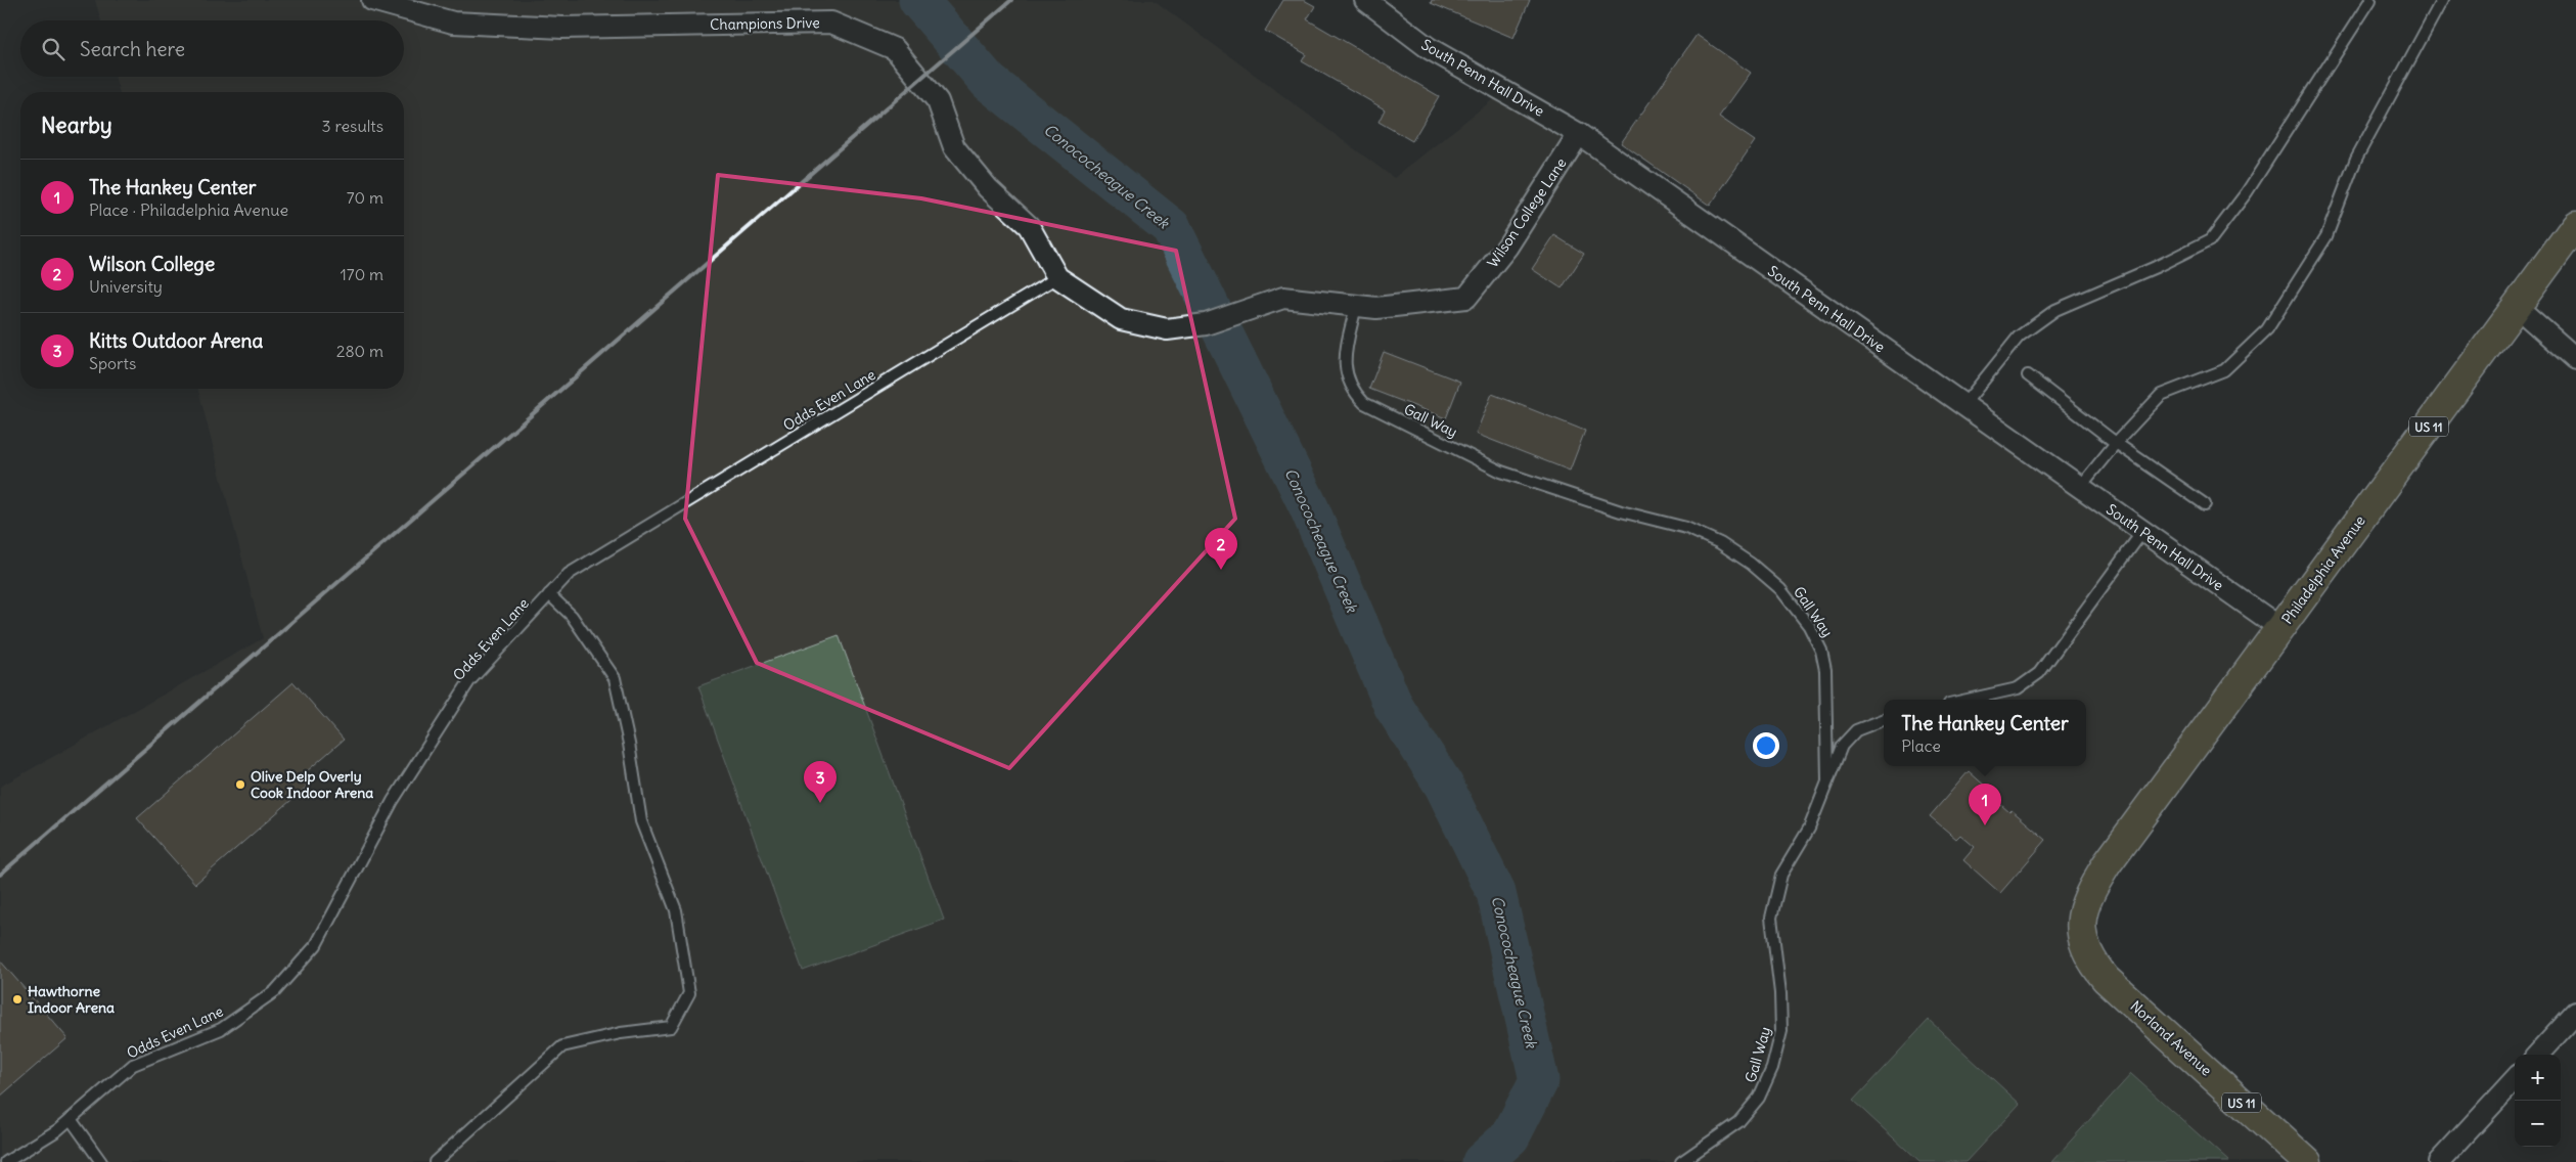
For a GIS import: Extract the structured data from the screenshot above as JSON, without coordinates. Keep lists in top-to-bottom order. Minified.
{"streets":{"main road":["US 11","Philadelphia Avenue","Norland Avenue"],"street":["Champions Drive","South Penn Hall Drive","Wilson College Lane"],"lane":["Odds Even Lane","Gall Way"]},"crossings":[["Champions Drive","Wilson College Lane"],["Champions Drive","Odds Even Lane"],["South Penn Hall Drive","Wilson College Lane"],["South Penn Hall Drive","Philadelphia Avenue"],["Wilson College Lane","Gall Way"],["Philadelphia Avenue","Norland Avenue"]],"water":["Conococheague Creek"],"places":["Olive Delp Overly Cook Indoor Arena","Hawthorne Indoor Arena"],"page":{"search":"Search here","heading":["Nearby","3 results"],"list":[{"mark":"1","name":"The Hankey Center","note":"Place · Philadelphia Avenue","value":"70 m"},{"mark":"2","name":"Wilson College","note":"University","value":"170 m"},{"mark":"3","name":"Kitts Outdoor Arena","note":"Sports","value":"280 m"}],"pins":["2","3","1"],"popup":["The Hankey Center","Place"],"map_buttons":["+","−"]}}
